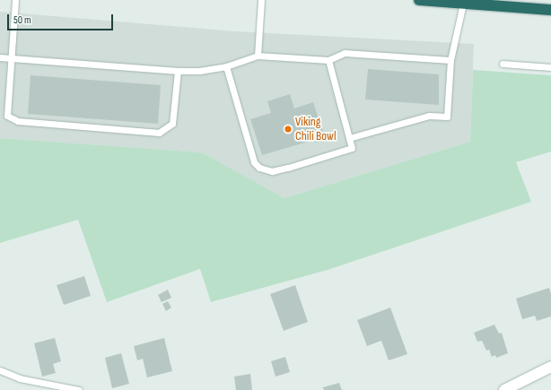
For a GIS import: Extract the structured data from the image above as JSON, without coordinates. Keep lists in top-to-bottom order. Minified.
{"places":["Viking Chili Bowl"],"scale_bar":"50 m"}
